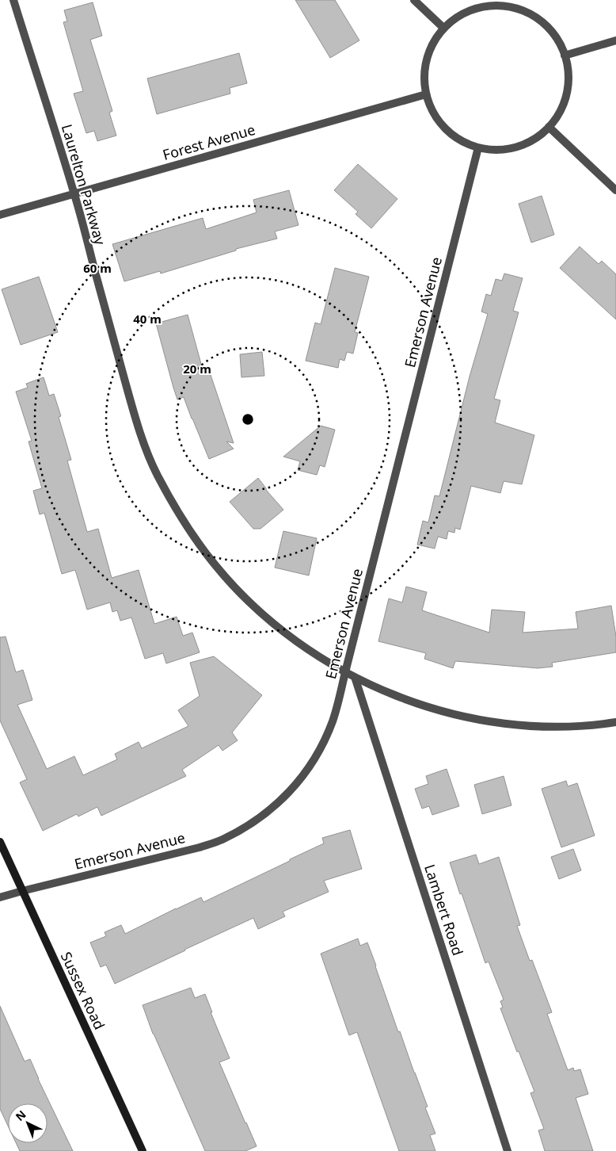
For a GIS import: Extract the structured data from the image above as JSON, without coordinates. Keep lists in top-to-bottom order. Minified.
{"streets":{"street":["Forest Avenue","Laurelton Parkway","Emerson Avenue","Lambert Road","Sussex Road"]},"crossings":[["Forest Avenue","Laurelton Parkway"],["Laurelton Parkway","Emerson Avenue"],["Laurelton Parkway","Lambert Road"],["Emerson Avenue","Sussex Road"]],"north":"top left","rings":["60 m","40 m","20 m"]}
